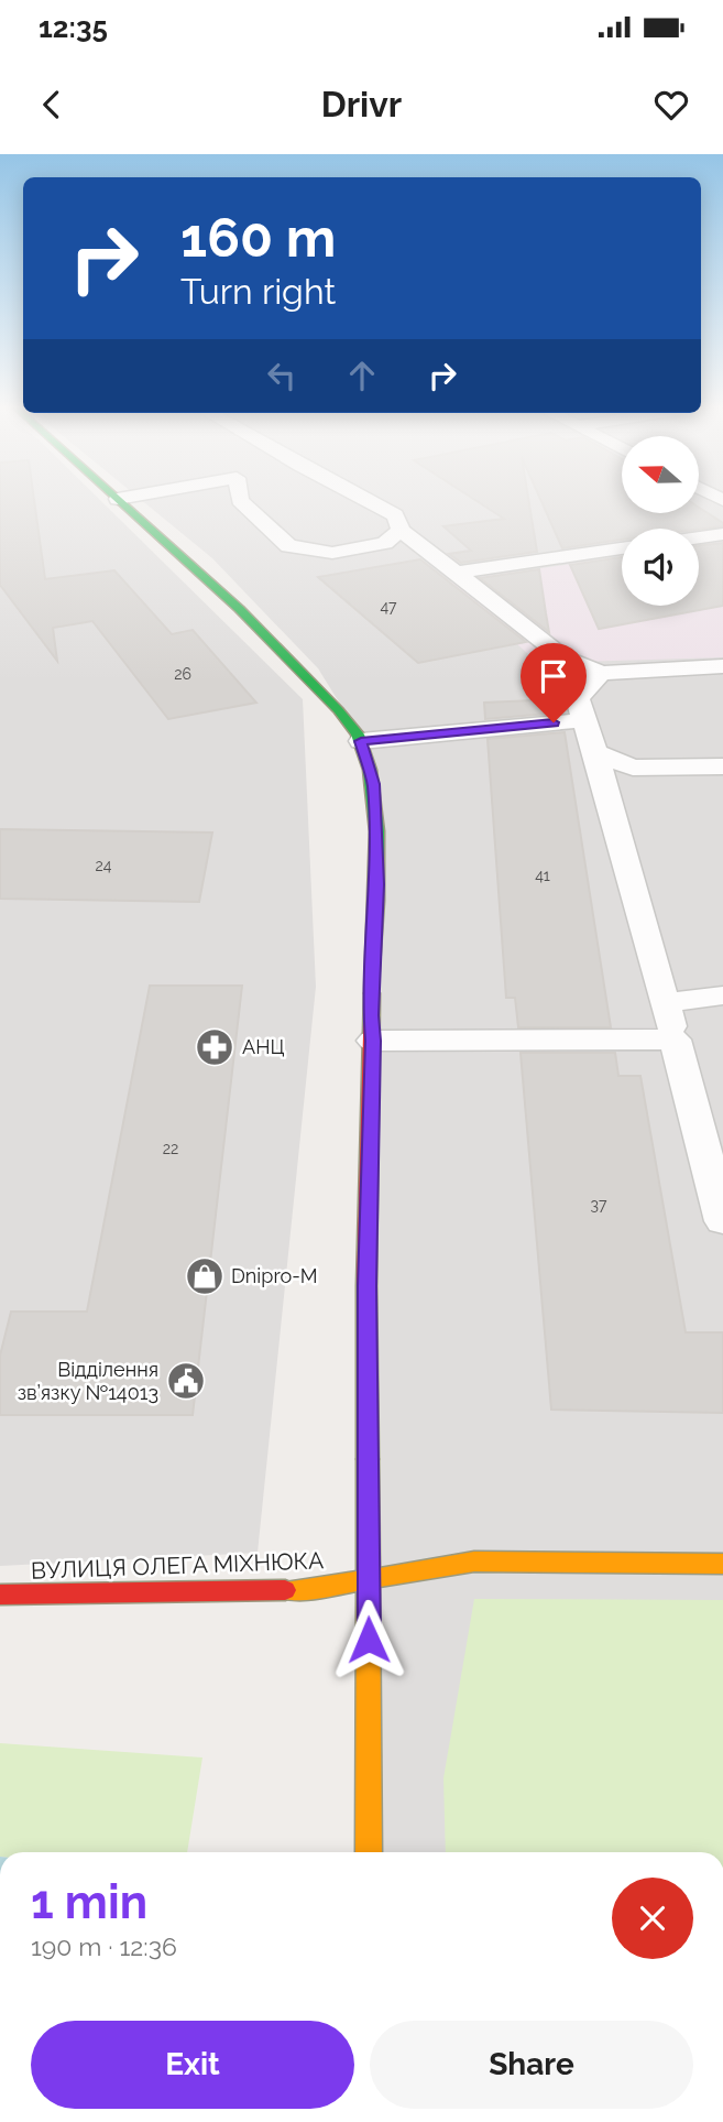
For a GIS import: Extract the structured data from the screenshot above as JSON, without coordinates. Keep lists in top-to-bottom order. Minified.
{"streets":{"main road":["ВУЛИЦЯ ОЛЕГА МІХНЮКА"]},"places":{"pharmacy":["АНЦ"],"shop":["Dnipro-M"],"public building":["Відділення зв’язку №14013"]},"house_numbers":["47","26","24","41","22","37"],"north":"left","page":{"status":"12:35","header":"Drivr","turn":["160 m","Turn right"],"heading":["1 min","190 m · 12:36"],"buttons":["Exit","Share"]}}
